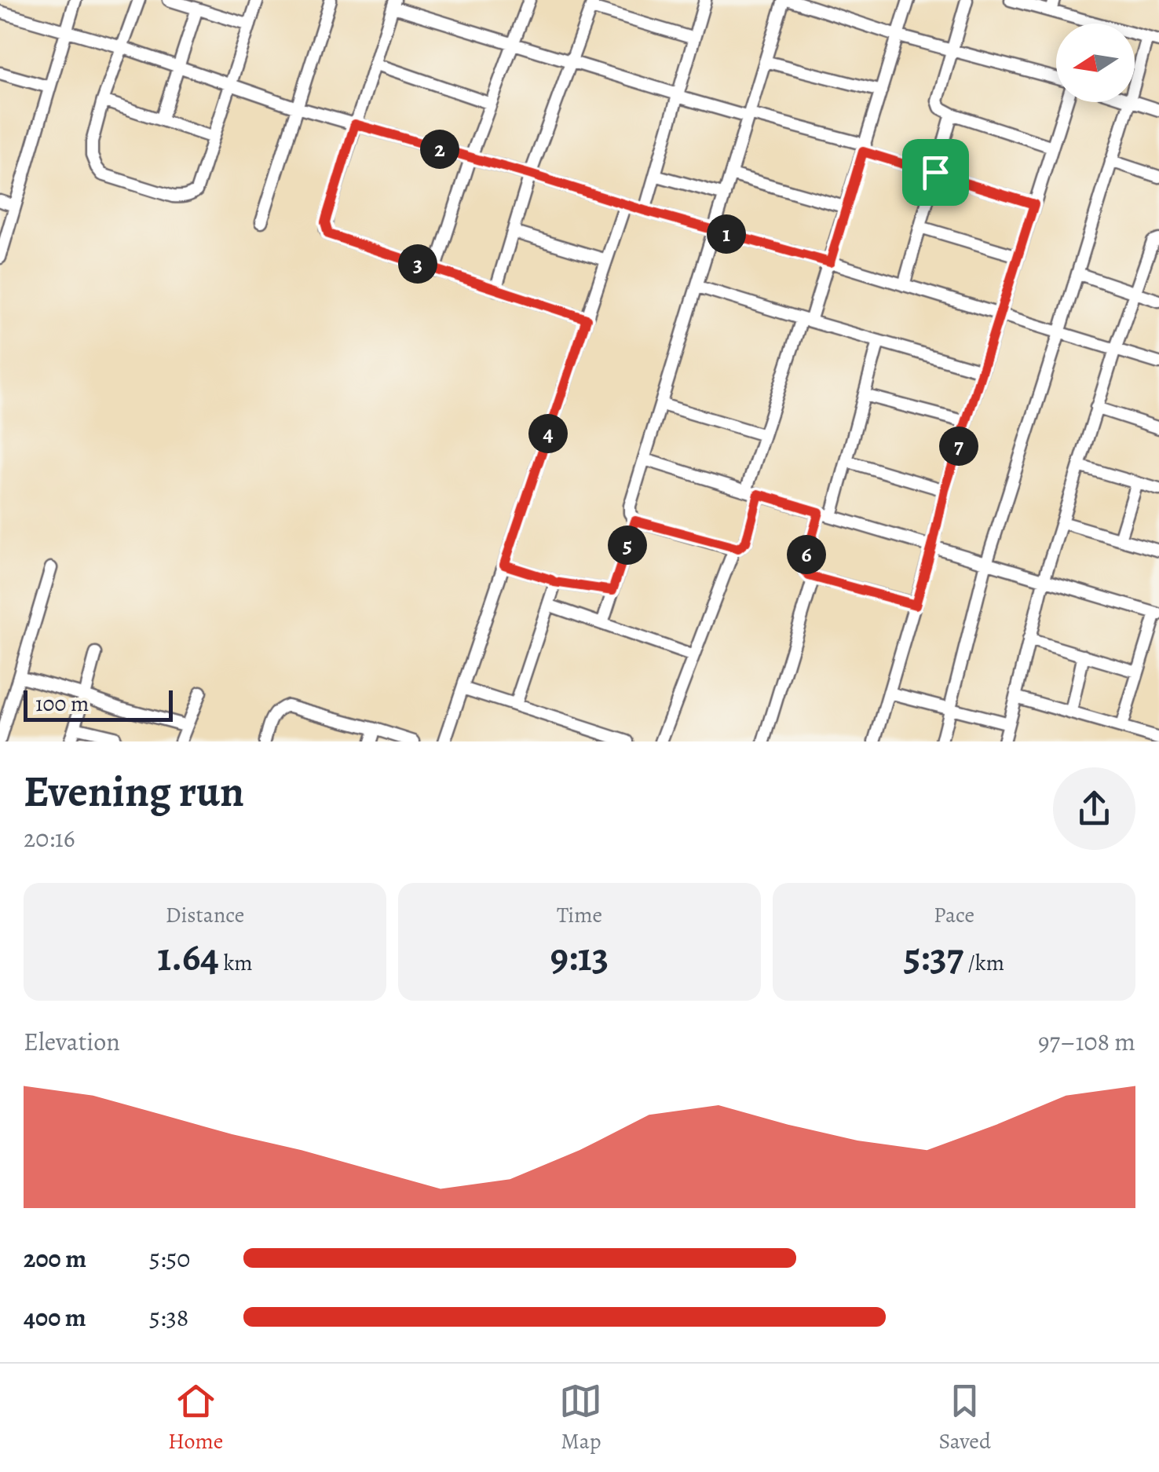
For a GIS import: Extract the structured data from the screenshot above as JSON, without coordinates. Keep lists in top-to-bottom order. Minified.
{"scale_bar":"100 m","north":"left","page":{"pins":["2","1","3","4","7","5","6"],"scale":"100 m","heading":["Evening run","20:16"],"stats":[["Distance","1.64 km"],["Time","9:13"],["Pace","5:37 /km"]],"chart":["Elevation","97–108 m"],"list":[{"name":"200 m","note":"5:50"},{"name":"400 m","note":"5:38"}],"tabs":["Home","Map","Saved"]}}
